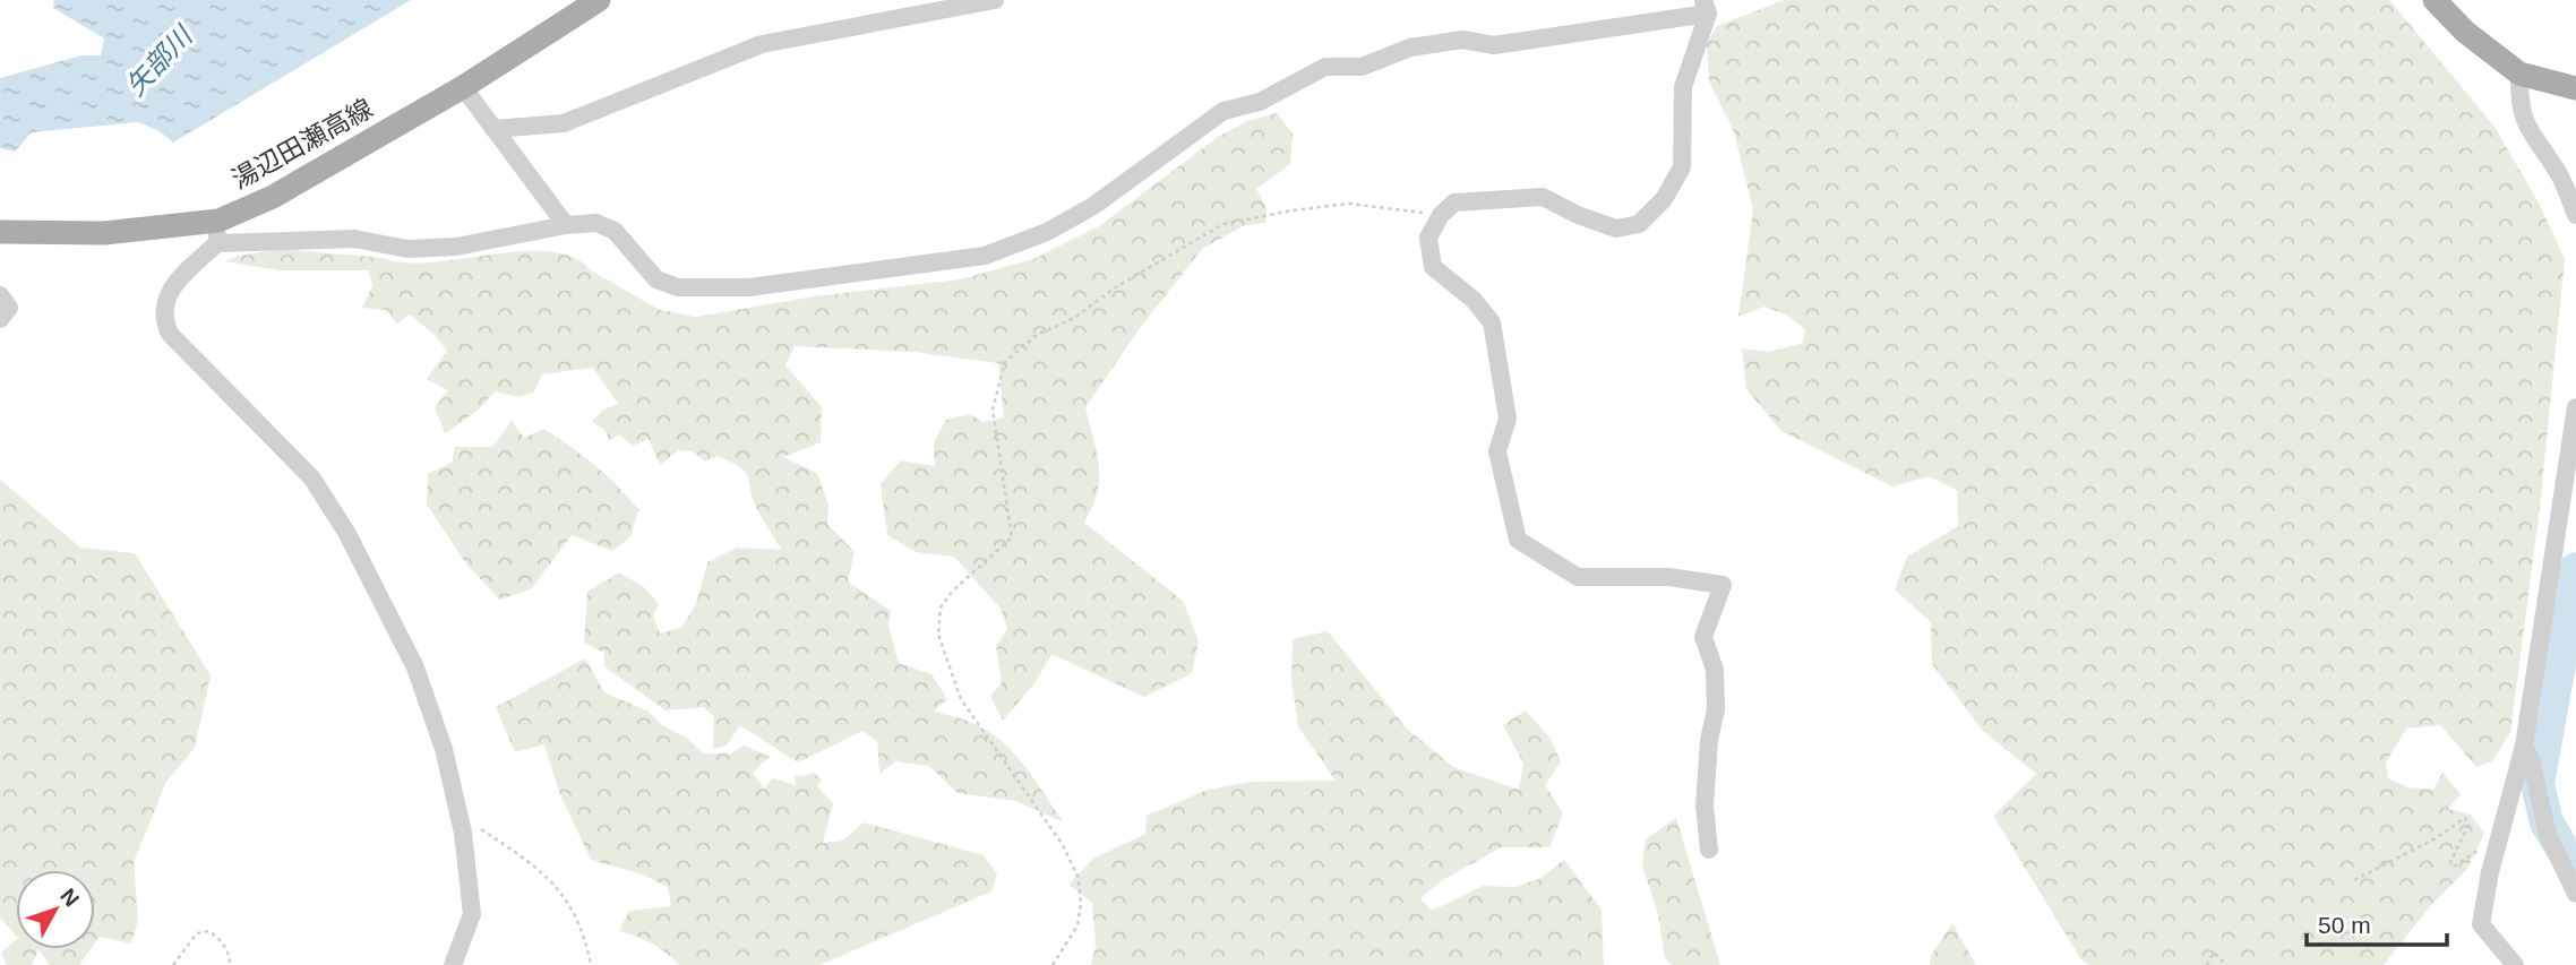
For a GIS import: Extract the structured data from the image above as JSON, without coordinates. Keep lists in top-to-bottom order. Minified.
{"streets":{"main road":["湯辺田瀬高線"]},"water":["矢部川"],"scale_bar":"50 m","north":"top right"}
